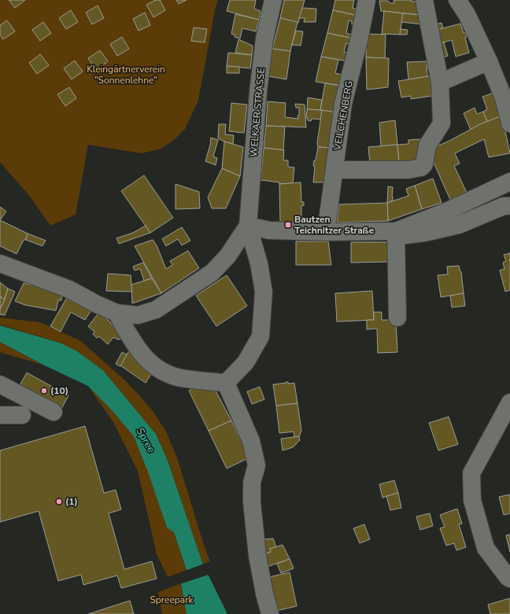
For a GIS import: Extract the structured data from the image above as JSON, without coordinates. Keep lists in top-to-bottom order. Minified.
{"streets":{"street":["WELKAER STRASSE","VEILCHENBERG"]},"water":["Spree"],"parks":["Kleingärtnerverein \"Sonnenlehne\"","Spreepark"],"places":{"transit":["Bautzen Teichnitzer Straße"],"other":["(10)","(1)"]}}
